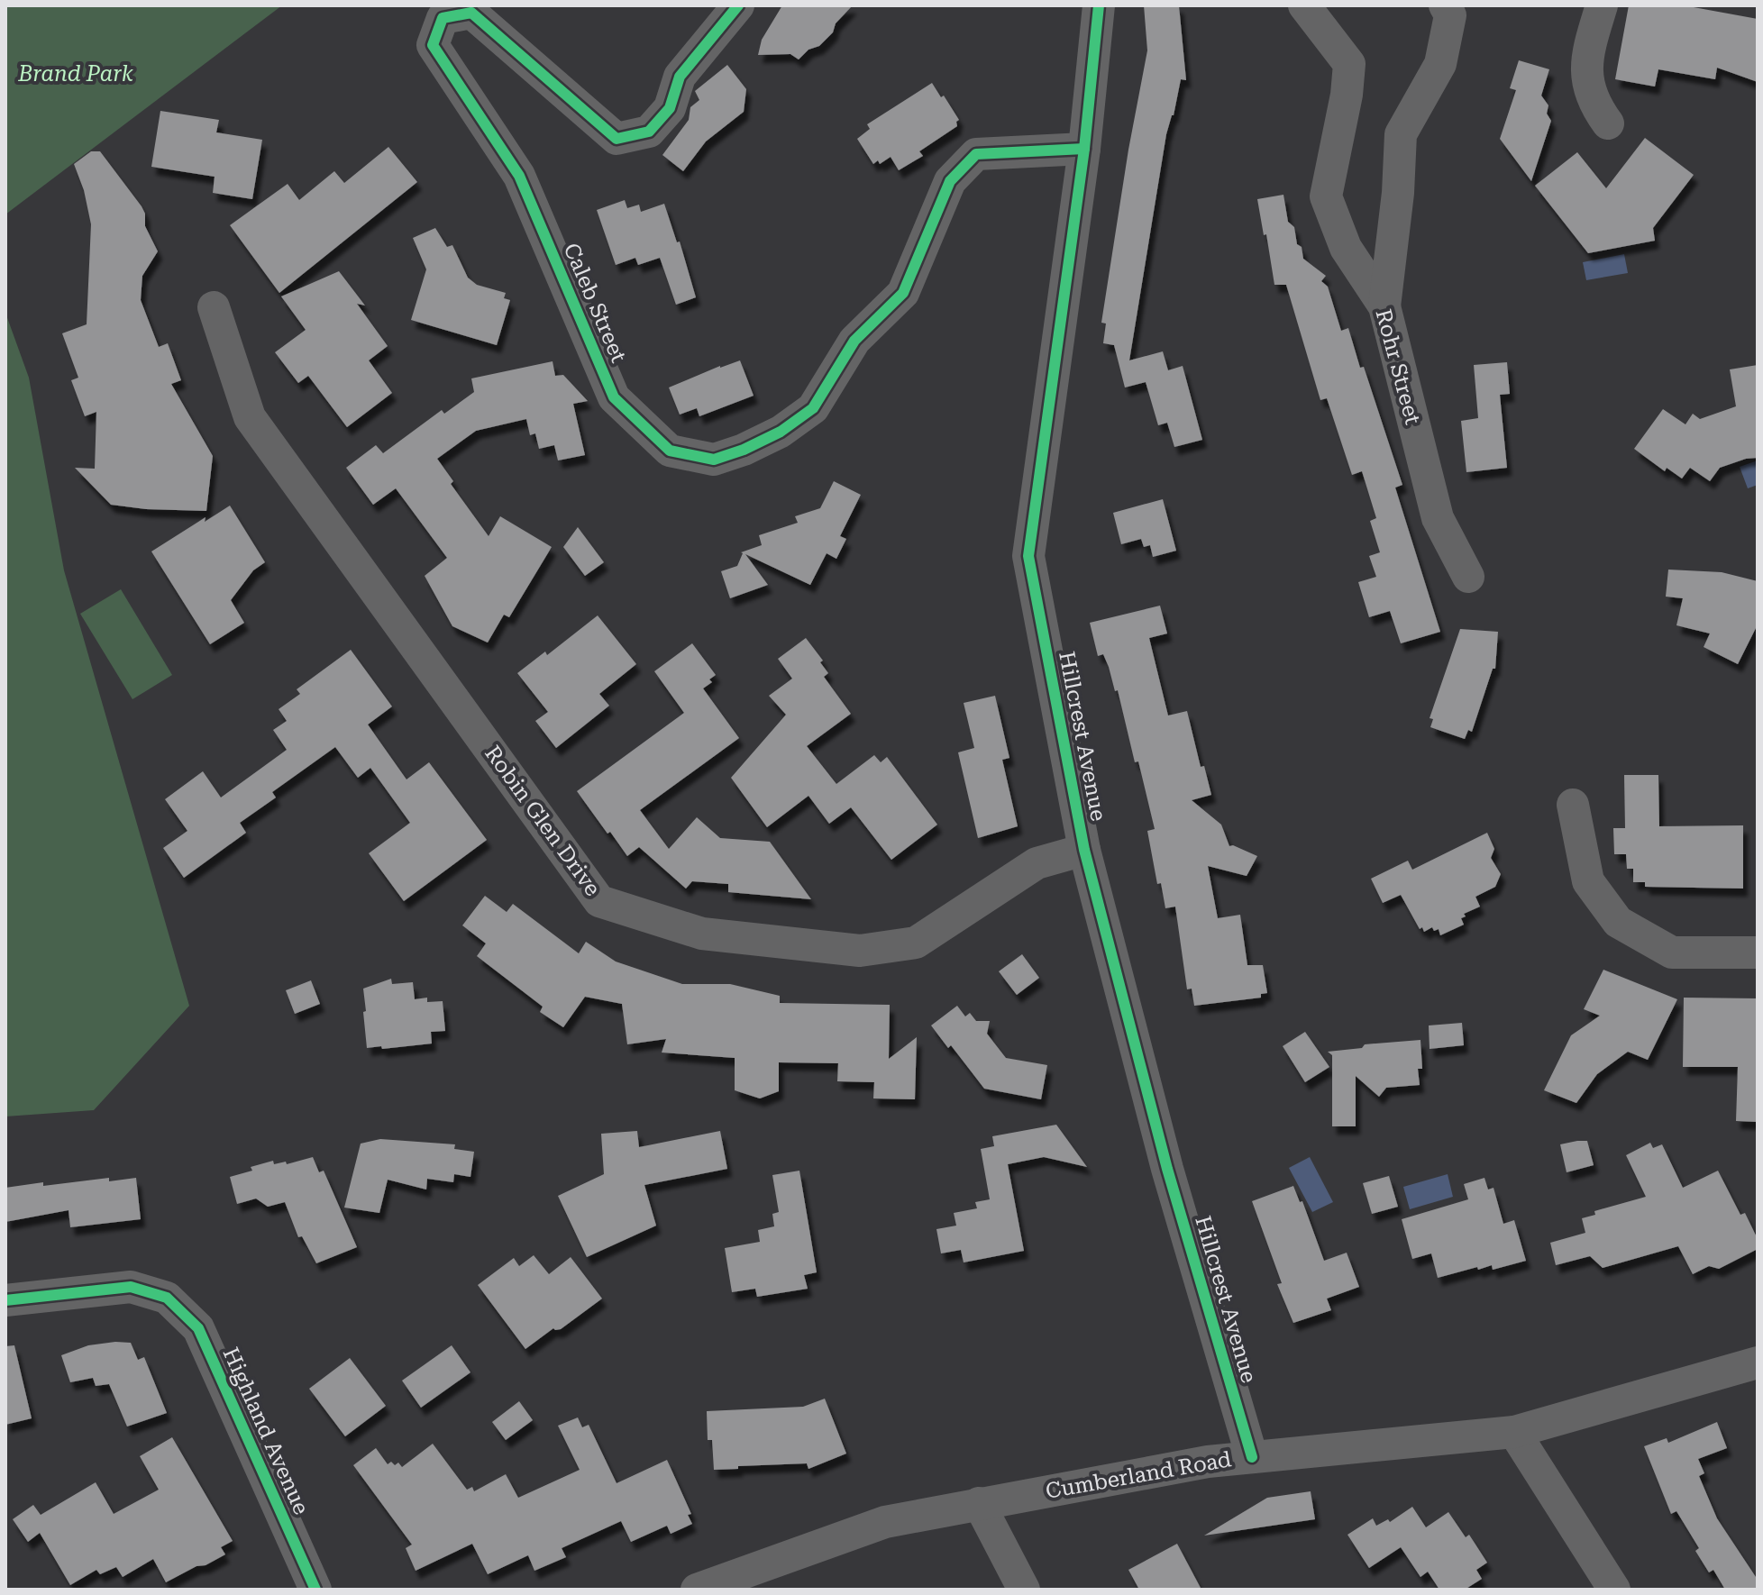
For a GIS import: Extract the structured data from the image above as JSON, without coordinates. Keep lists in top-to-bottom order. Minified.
{"streets":{"street":["Caleb Street","Rohr Street","Hillcrest Avenue","Robin Glen Drive","Highland Avenue","Cumberland Road"]},"crossings":[["Caleb Street","Hillcrest Avenue"],["Hillcrest Avenue","Robin Glen Drive"],["Hillcrest Avenue","Cumberland Road"]],"parks":["Brand Park"]}
